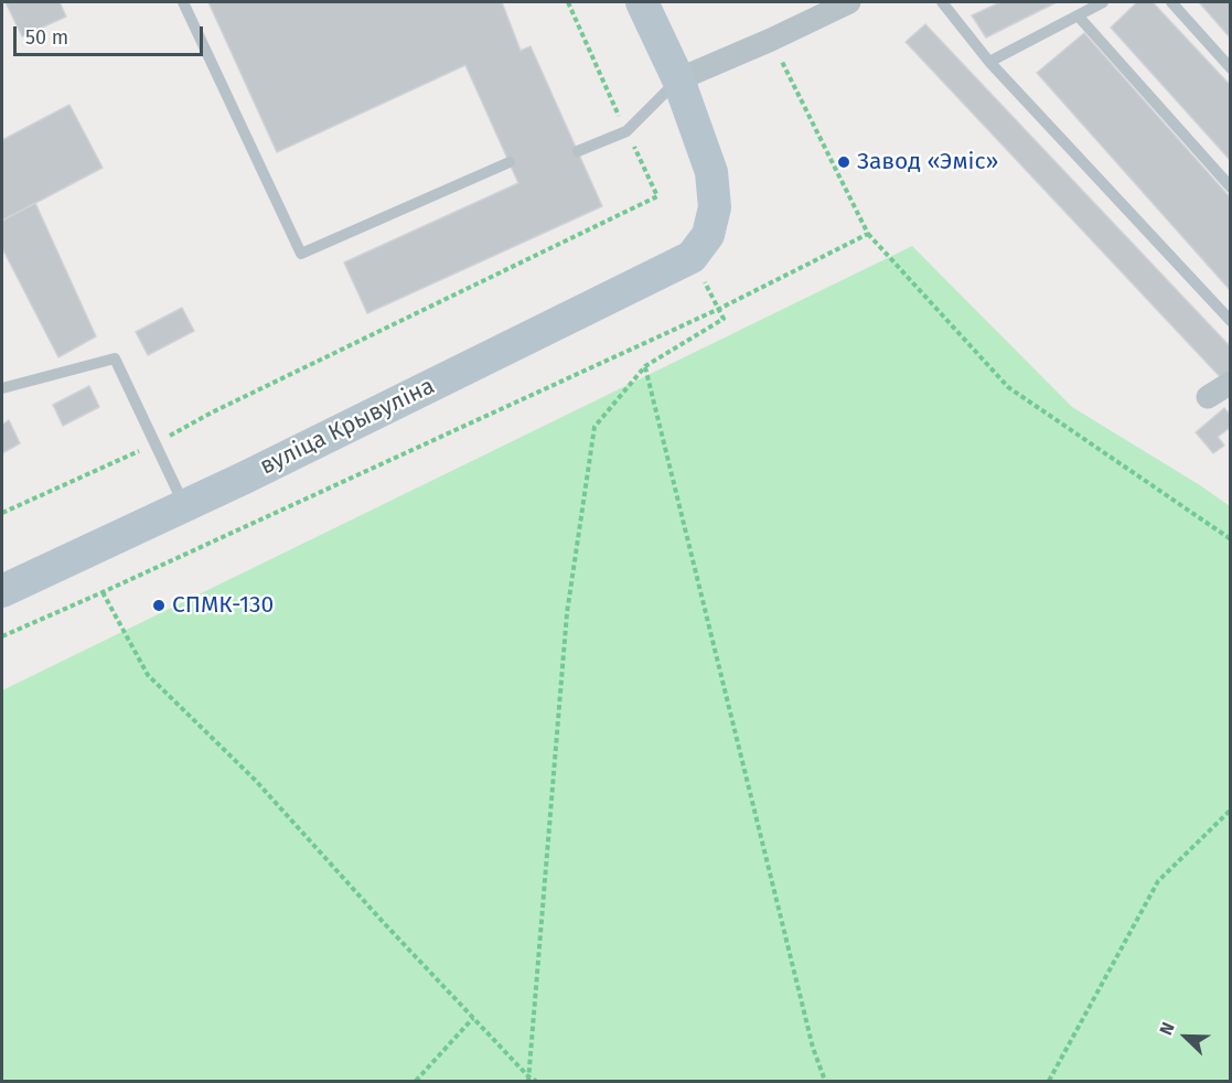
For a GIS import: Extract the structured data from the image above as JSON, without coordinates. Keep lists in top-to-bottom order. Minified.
{"streets":{"main road":["вуліца Крывуліна"]},"places":["Завод «Эміс»","СПМК-130"],"scale_bar":"50 m","north":"top left"}
